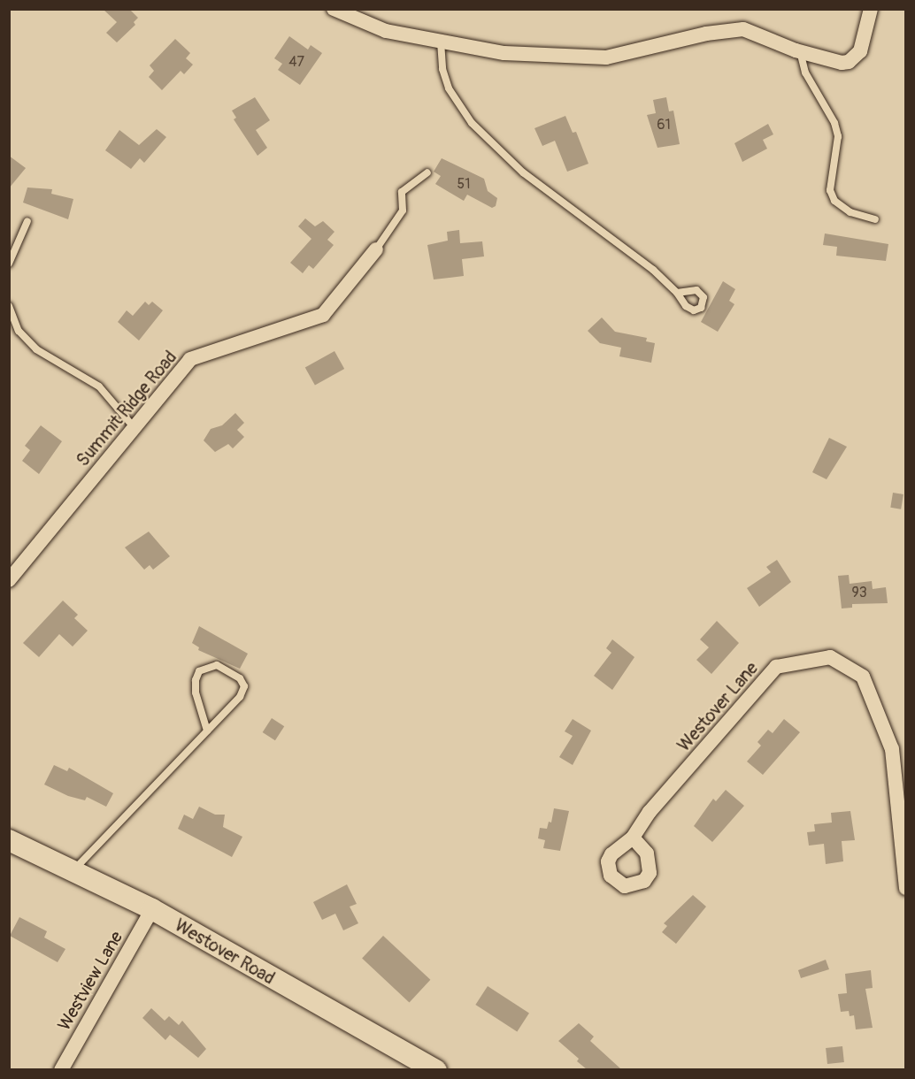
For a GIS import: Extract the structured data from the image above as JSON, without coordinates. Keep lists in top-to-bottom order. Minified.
{"streets":{"street":["Summit Ridge Road","Westover Lane","Westover Road","Westview Lane"]},"crossings":[["Westover Road","Westview Lane"]],"house_numbers":["47","61","51","93"]}
